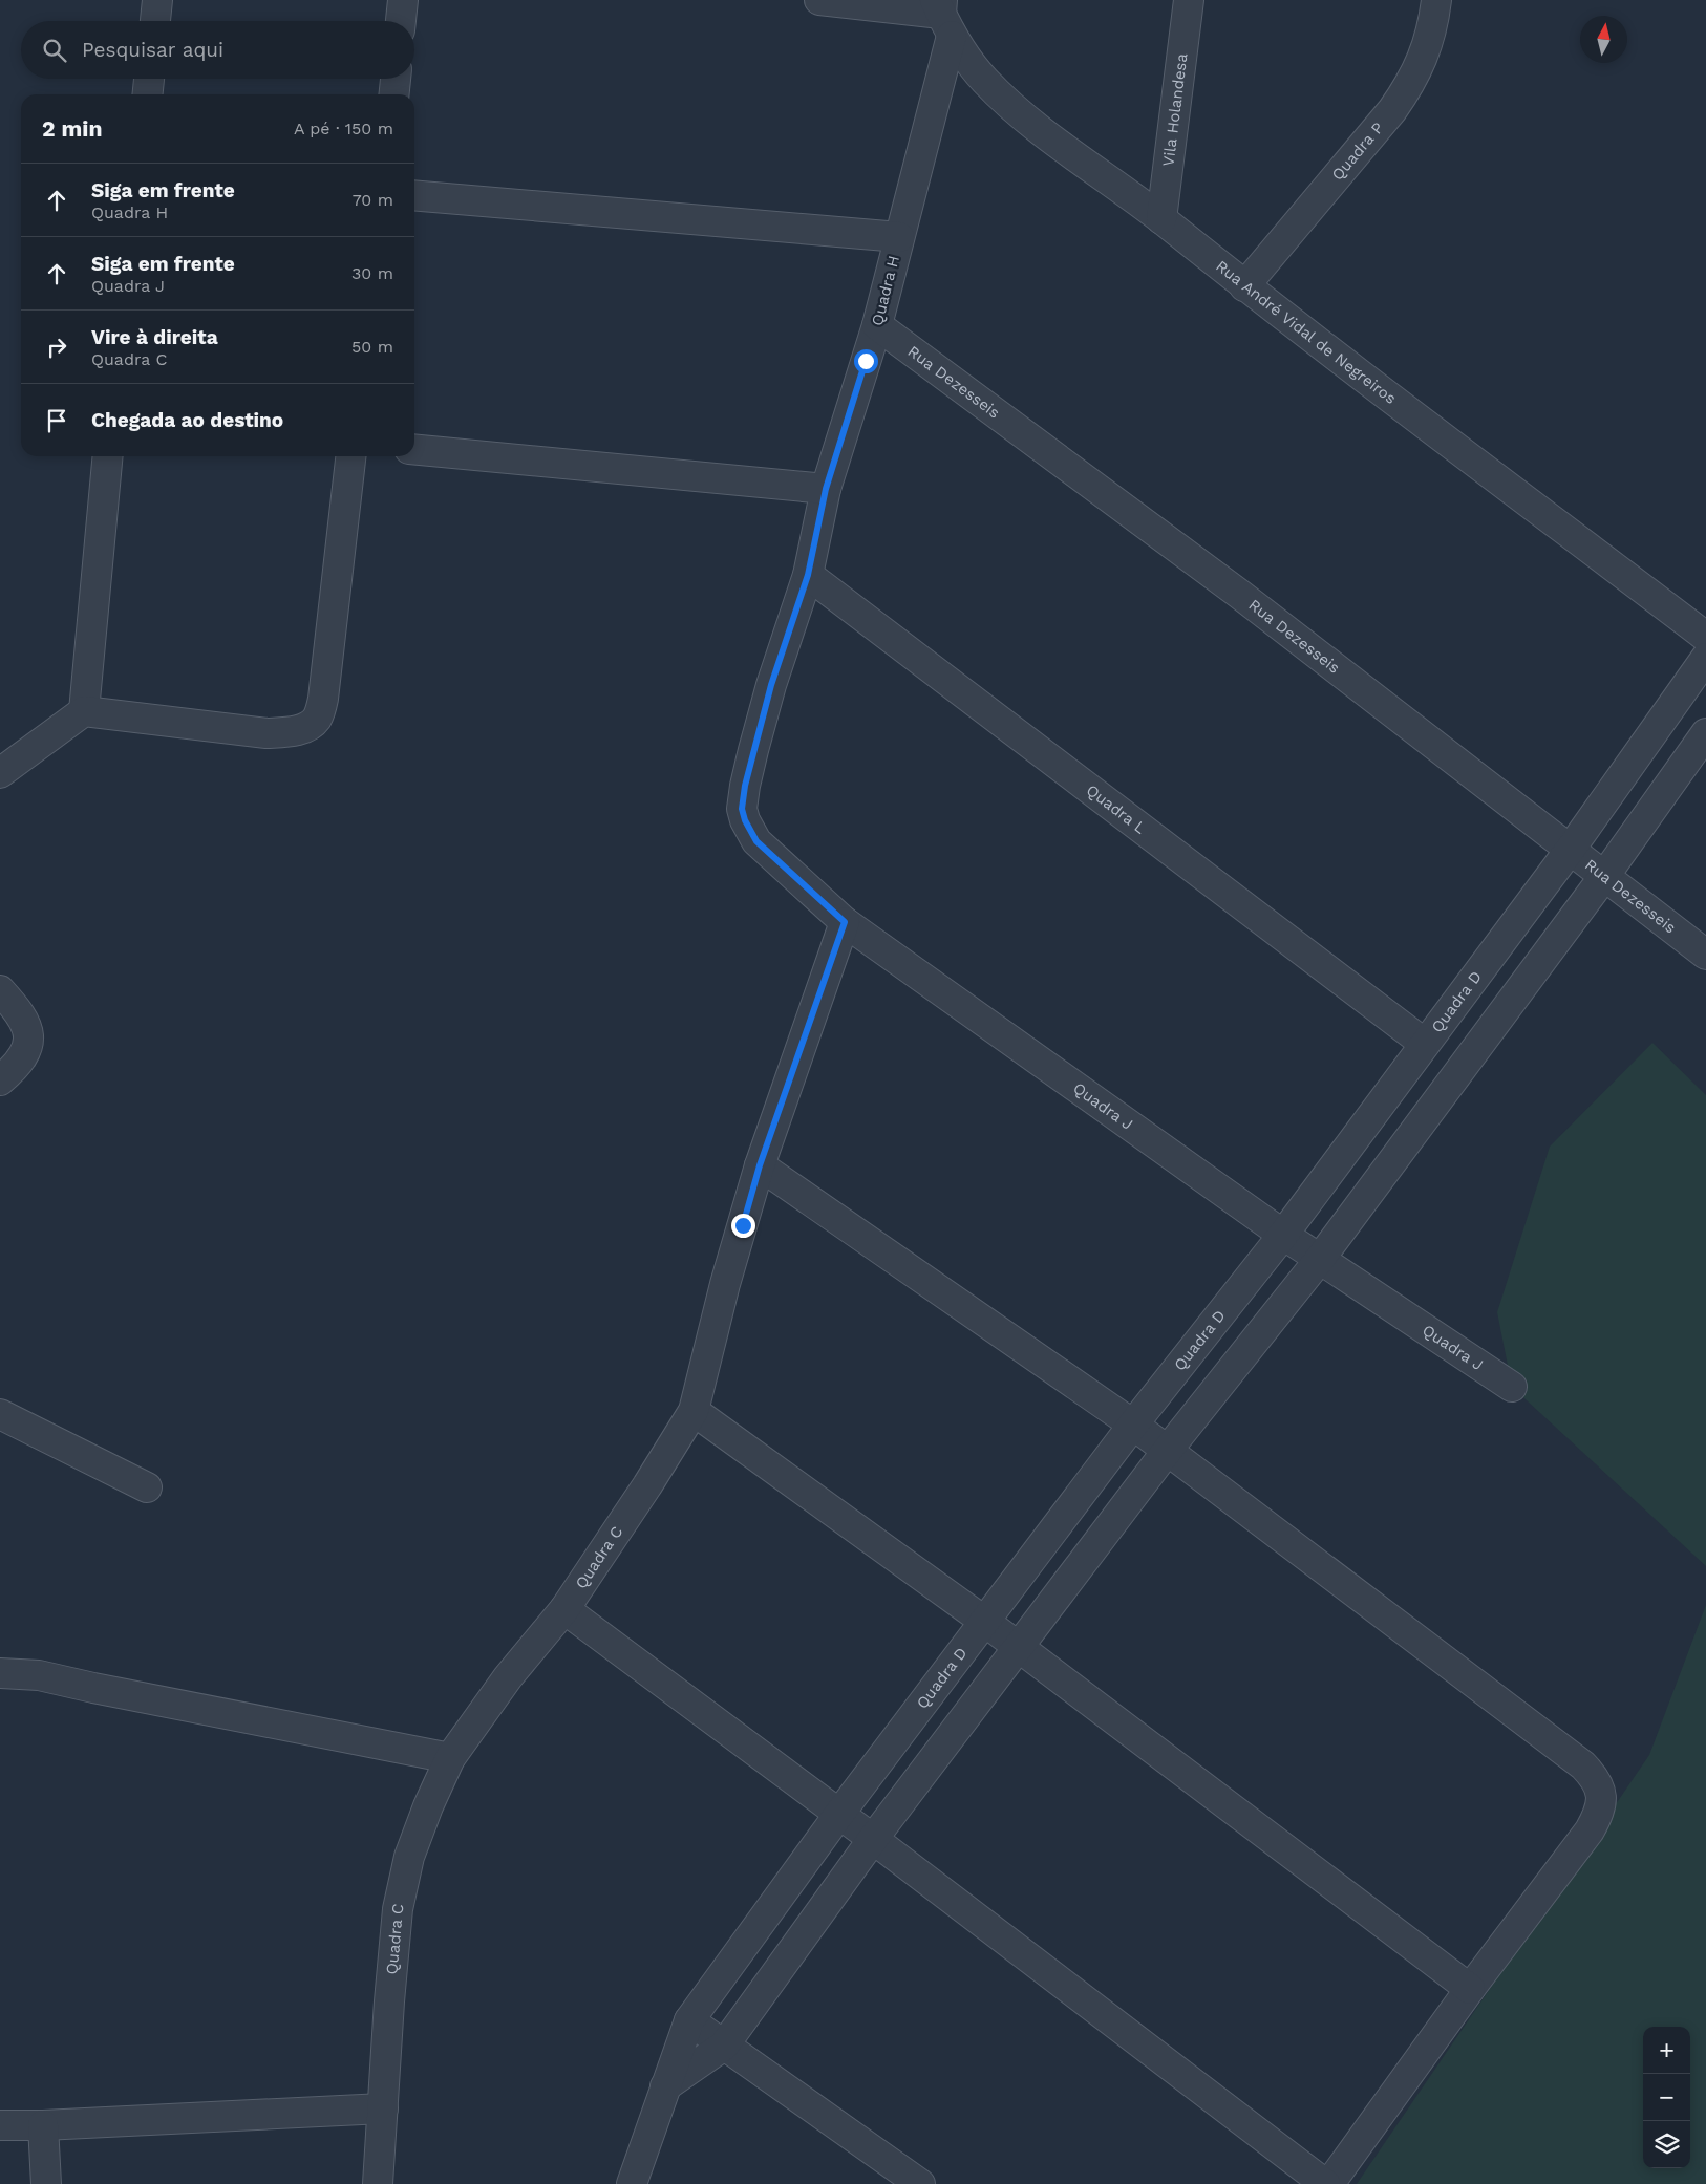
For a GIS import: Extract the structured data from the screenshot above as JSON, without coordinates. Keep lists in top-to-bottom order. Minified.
{"streets":{"street":["Vila Holandesa","Quadra P","Quadra H","Rua André Vidal de Negreiros","Rua Dezesseis","Quadra L","Quadra D","Quadra J","Quadra C"]},"crossings":[["Vila Holandesa","Rua André Vidal de Negreiros"],["Quadra P","Rua André Vidal de Negreiros"],["Quadra H","Rua André Vidal de Negreiros"],["Quadra H","Rua Dezesseis"],["Quadra H","Quadra L"],["Quadra H","Quadra J"],["Rua Dezesseis","Quadra D"],["Quadra L","Quadra D"],["Quadra D","Quadra J"],["Quadra J","Quadra C"]],"north":"top","page":{"search":"Pesquisar aqui","heading":["2 min","A pé · 150 m"],"list":[["Siga em frente","Quadra H","70 m"],["Siga em frente","Quadra J","30 m"],["Vire à direita","Quadra C","50 m"],"Chegada ao destino"],"map_buttons":["+","−"]}}
